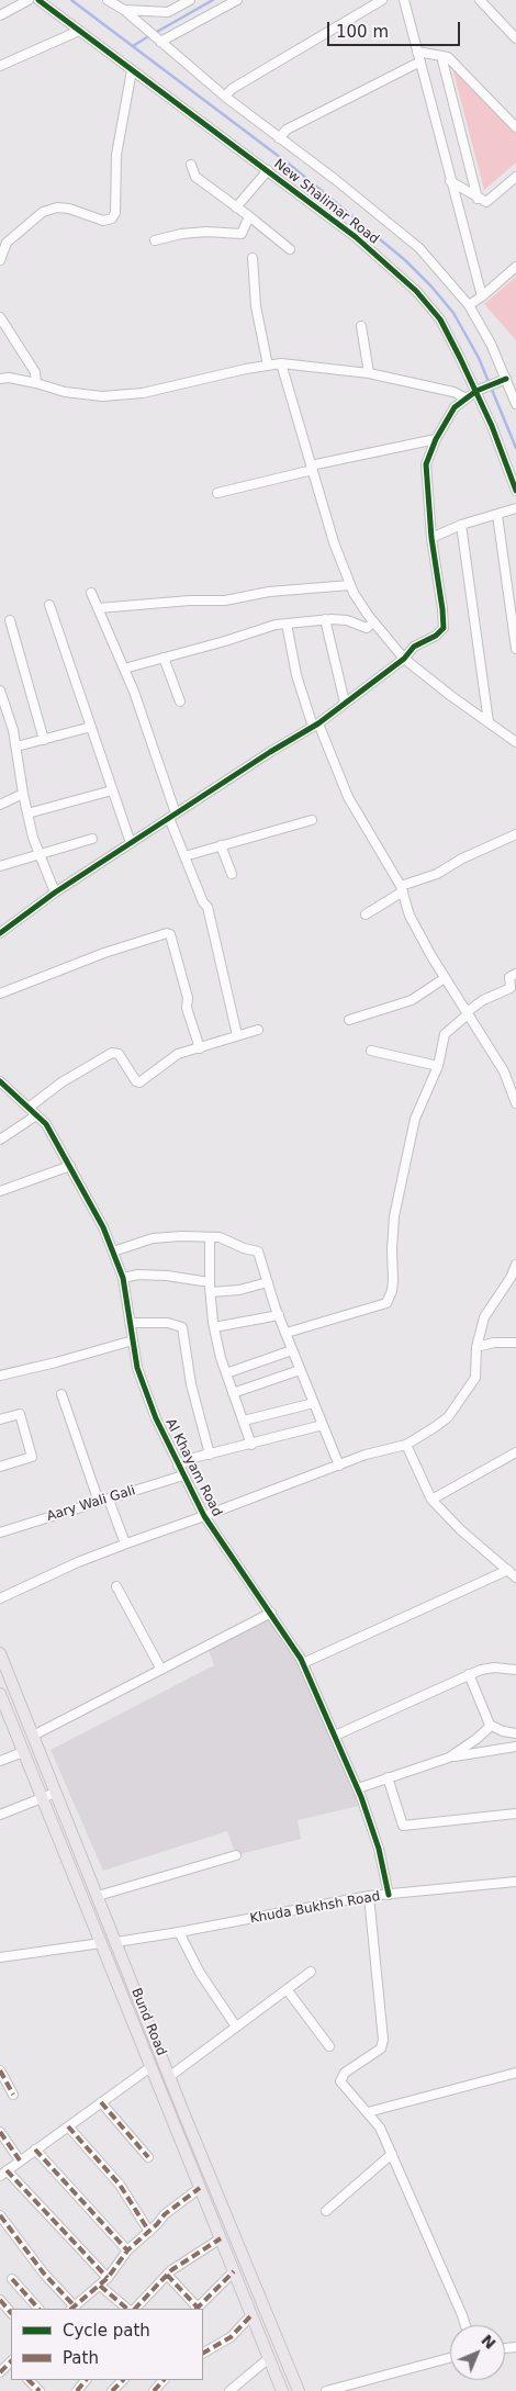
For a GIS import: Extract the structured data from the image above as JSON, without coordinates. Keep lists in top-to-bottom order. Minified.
{"streets":{"main road":["Bund Road"],"street":["New Shalimar Road","Al Khayam Road","Aary Wali Gali","Khuda Bukhsh Road"]},"crossings":[["Al Khayam Road","Aary Wali Gali"],["Al Khayam Road","Khuda Bukhsh Road"],["Khuda Bukhsh Road","Bund Road"]],"legend":["Cycle path","Path"],"scale_bar":"100 m","north":"top right"}
